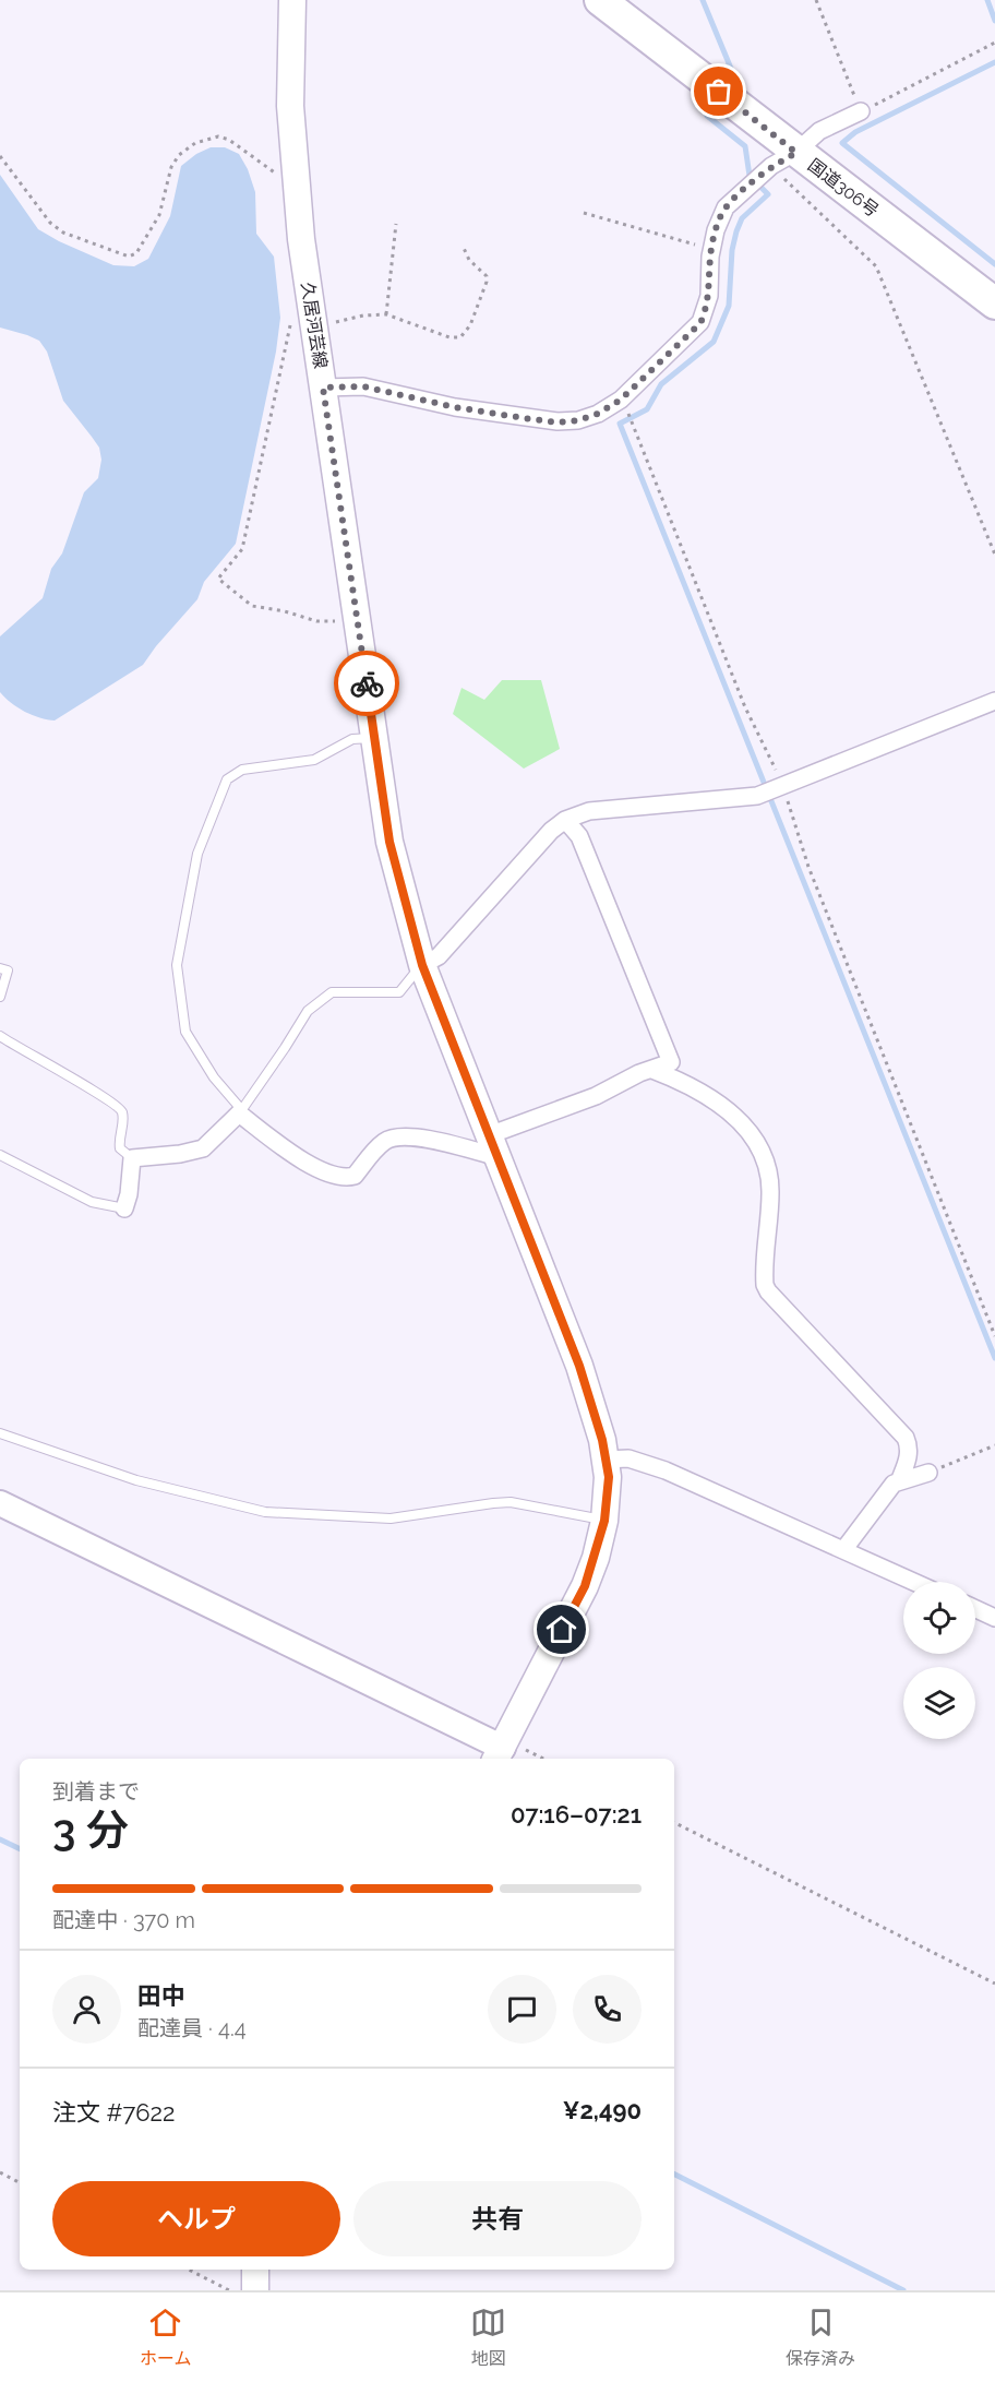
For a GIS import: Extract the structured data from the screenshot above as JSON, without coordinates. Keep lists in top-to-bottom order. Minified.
{"streets":{"highway":["国道306号"],"main road":["久居河芸線"]},"page":{"heading":["3 分","到着まで","07:16–07:21"],"panel":["田中","配達員 · 4.4","注文 #7622","¥2,490"],"bar":"配達中 · 370 m","buttons":["ヘルプ","共有"],"tabs":["ホーム","地図","保存済み"]}}
